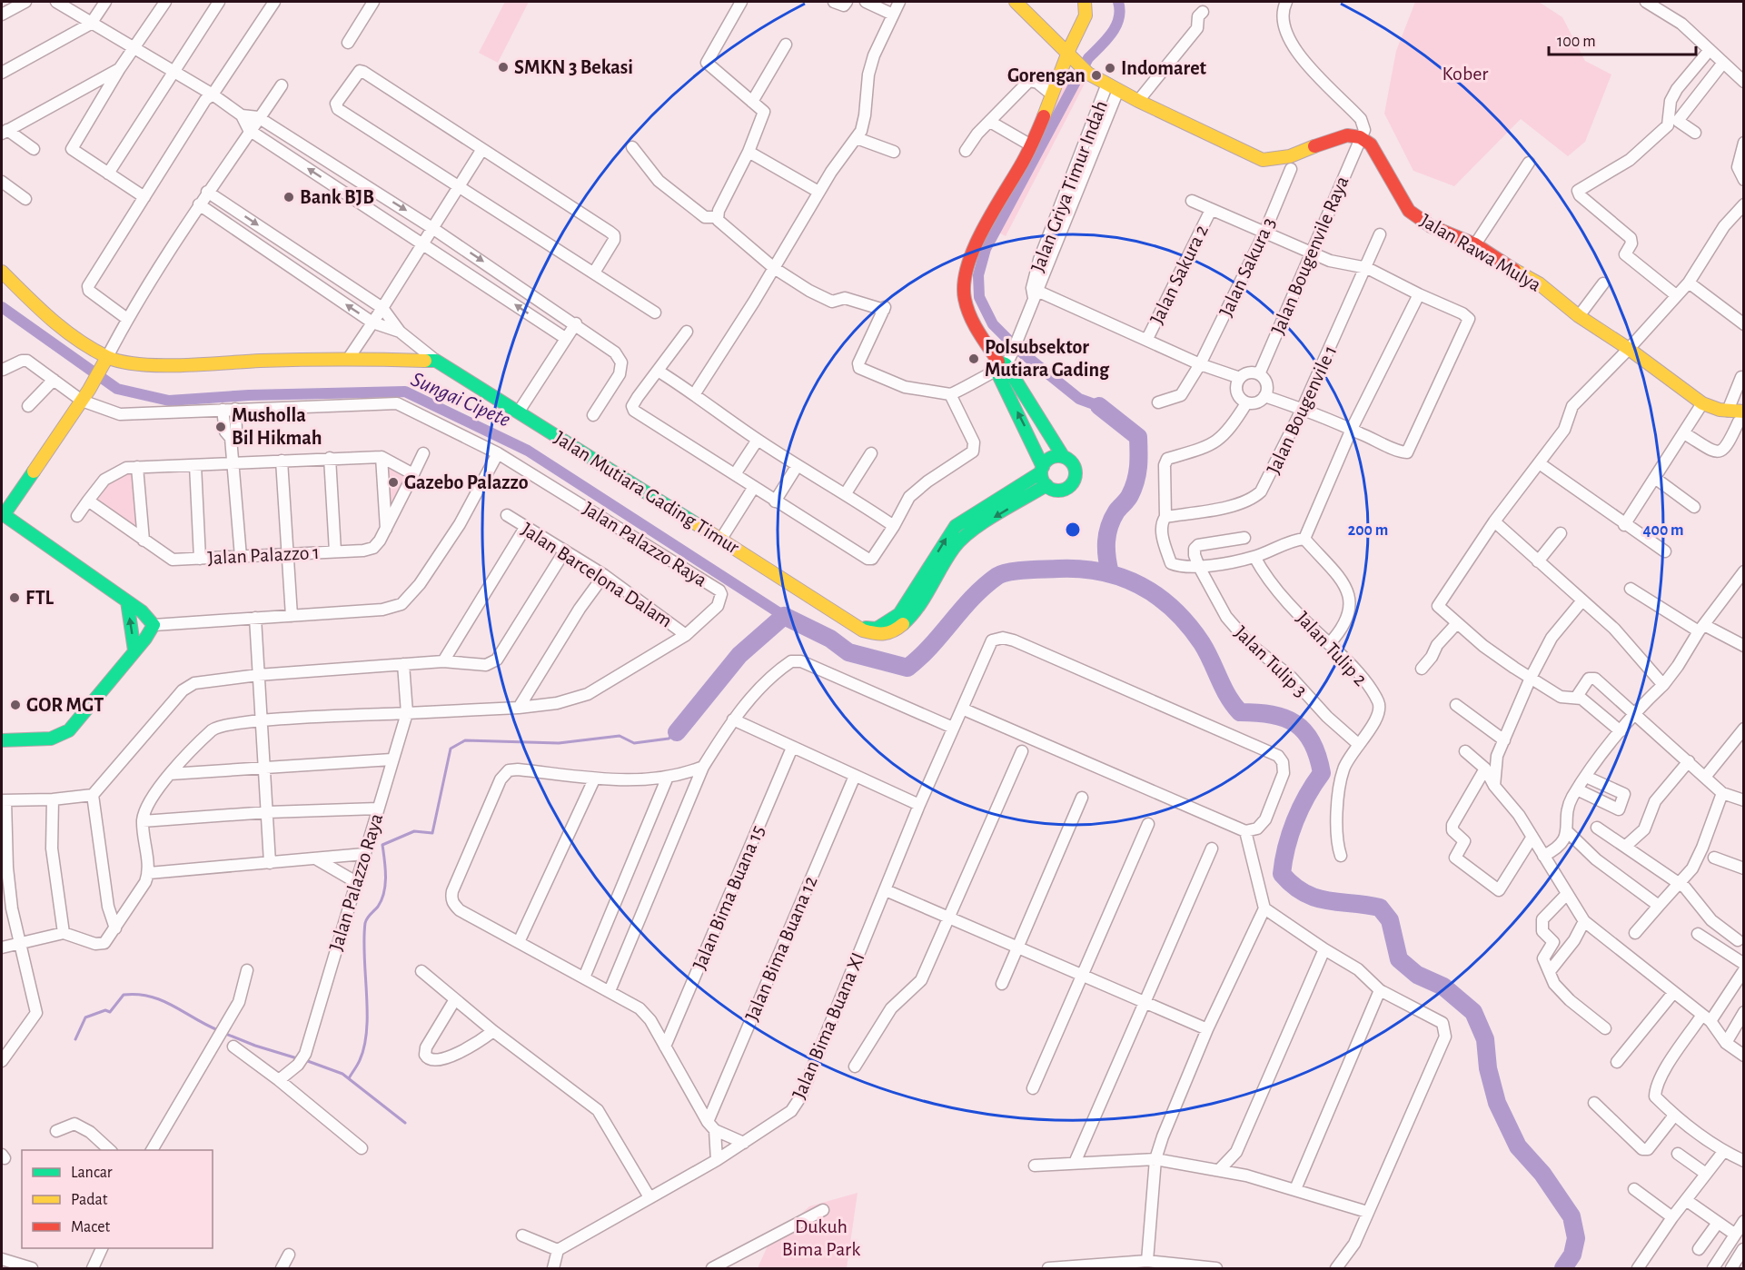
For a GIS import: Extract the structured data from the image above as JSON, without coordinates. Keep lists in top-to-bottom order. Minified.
{"streets":{"main road":["Jalan Rawa Mulya","Jalan Mutiara Gading Timur"],"street":["Jalan Griya Timur Indah","Jalan Bougenvile Raya","Jalan Sakura 3","Jalan Sakura 2","Jalan Bougenvile 1","Jalan Palazzo Raya","Jalan Palazzo 1","Jalan Barcelona Dalam","Jalan Tulip 2","Jalan Tulip 3","Jalan Bima Buana 15","Jalan Bima Buana 12","Jalan Bima Buana XI"]},"crossings":[["Jalan Griya Timur Indah","Jalan Bougenvile Raya"],["Jalan Griya Timur Indah","Jalan Sakura 3"],["Jalan Griya Timur Indah","Jalan Sakura 2"],["Jalan Rawa Mulya","Jalan Bougenvile Raya"],["Jalan Palazzo Raya","Jalan Barcelona Dalam"],["Jalan Tulip 2","Jalan Tulip 3"]],"water":["Sungai Cipete"],"parks":["Kober","Dukuh Bima Park"],"places":["SMKN 3 Bekasi","Indomaret","Gorengan","Bank BJB","Polsubsektor Mutiara Gading","Musholla Bil Hikmah","Gazebo Palazzo","FTL","GOR MGT"],"legend":["Lancar","Padat","Macet"],"scale_bar":"100 m","rings":["200 m","400 m"]}
